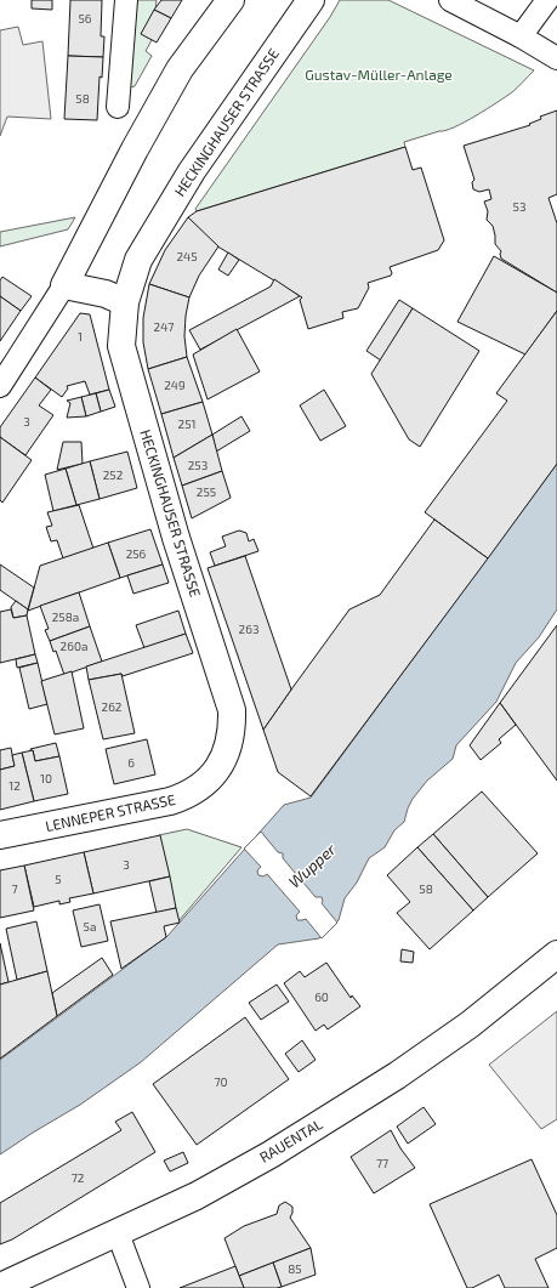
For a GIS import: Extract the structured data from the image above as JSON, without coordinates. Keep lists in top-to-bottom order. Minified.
{"streets":{"main road":["HECKINGHAUSER STRASSE","LENNEPER STRASSE","RAUENTAL"]},"crossings":[["HECKINGHAUSER STRASSE","LENNEPER STRASSE"]],"water":["Wupper"],"parks":["Gustav-Müller-Anlage"],"house_numbers":["56","58","53","245","247","1","249","3","251","253","252","255","256","258a","263","260a","262","6","10","12","3","5","7","58","5a","60","70","77","72","85"]}
